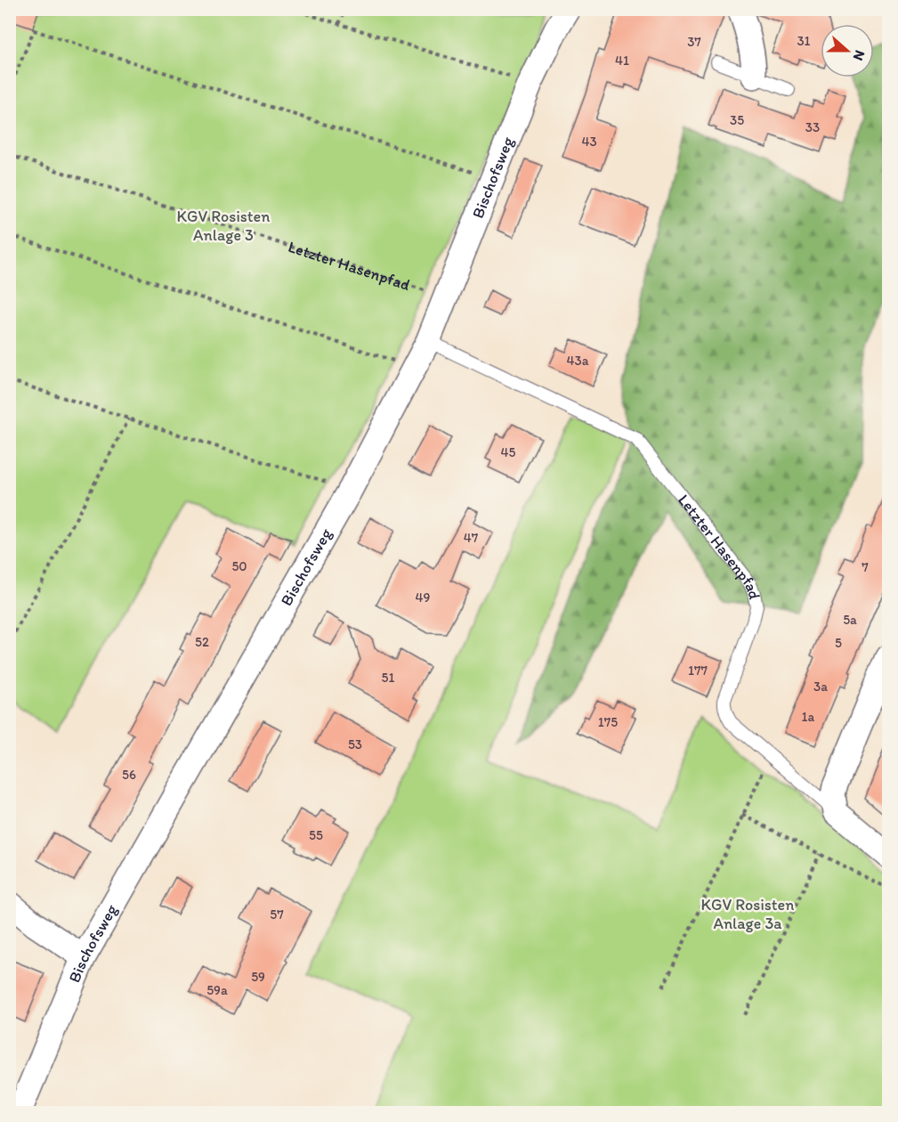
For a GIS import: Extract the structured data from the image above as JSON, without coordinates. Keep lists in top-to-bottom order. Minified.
{"streets":{"street":["Bischofsweg","Letzter Hasenpfad"]},"crossings":[["Bischofsweg","Letzter Hasenpfad"]],"parks":["KGV Rosisten Anlage 3","KGV Rosisten Anlage 3a"],"house_numbers":["31","37","41","35","33","43","43a","45","47","50","7","49","5a","52","5","177","51","3a","1a","175","53","56","55","57","59","59a"],"north":"right"}
